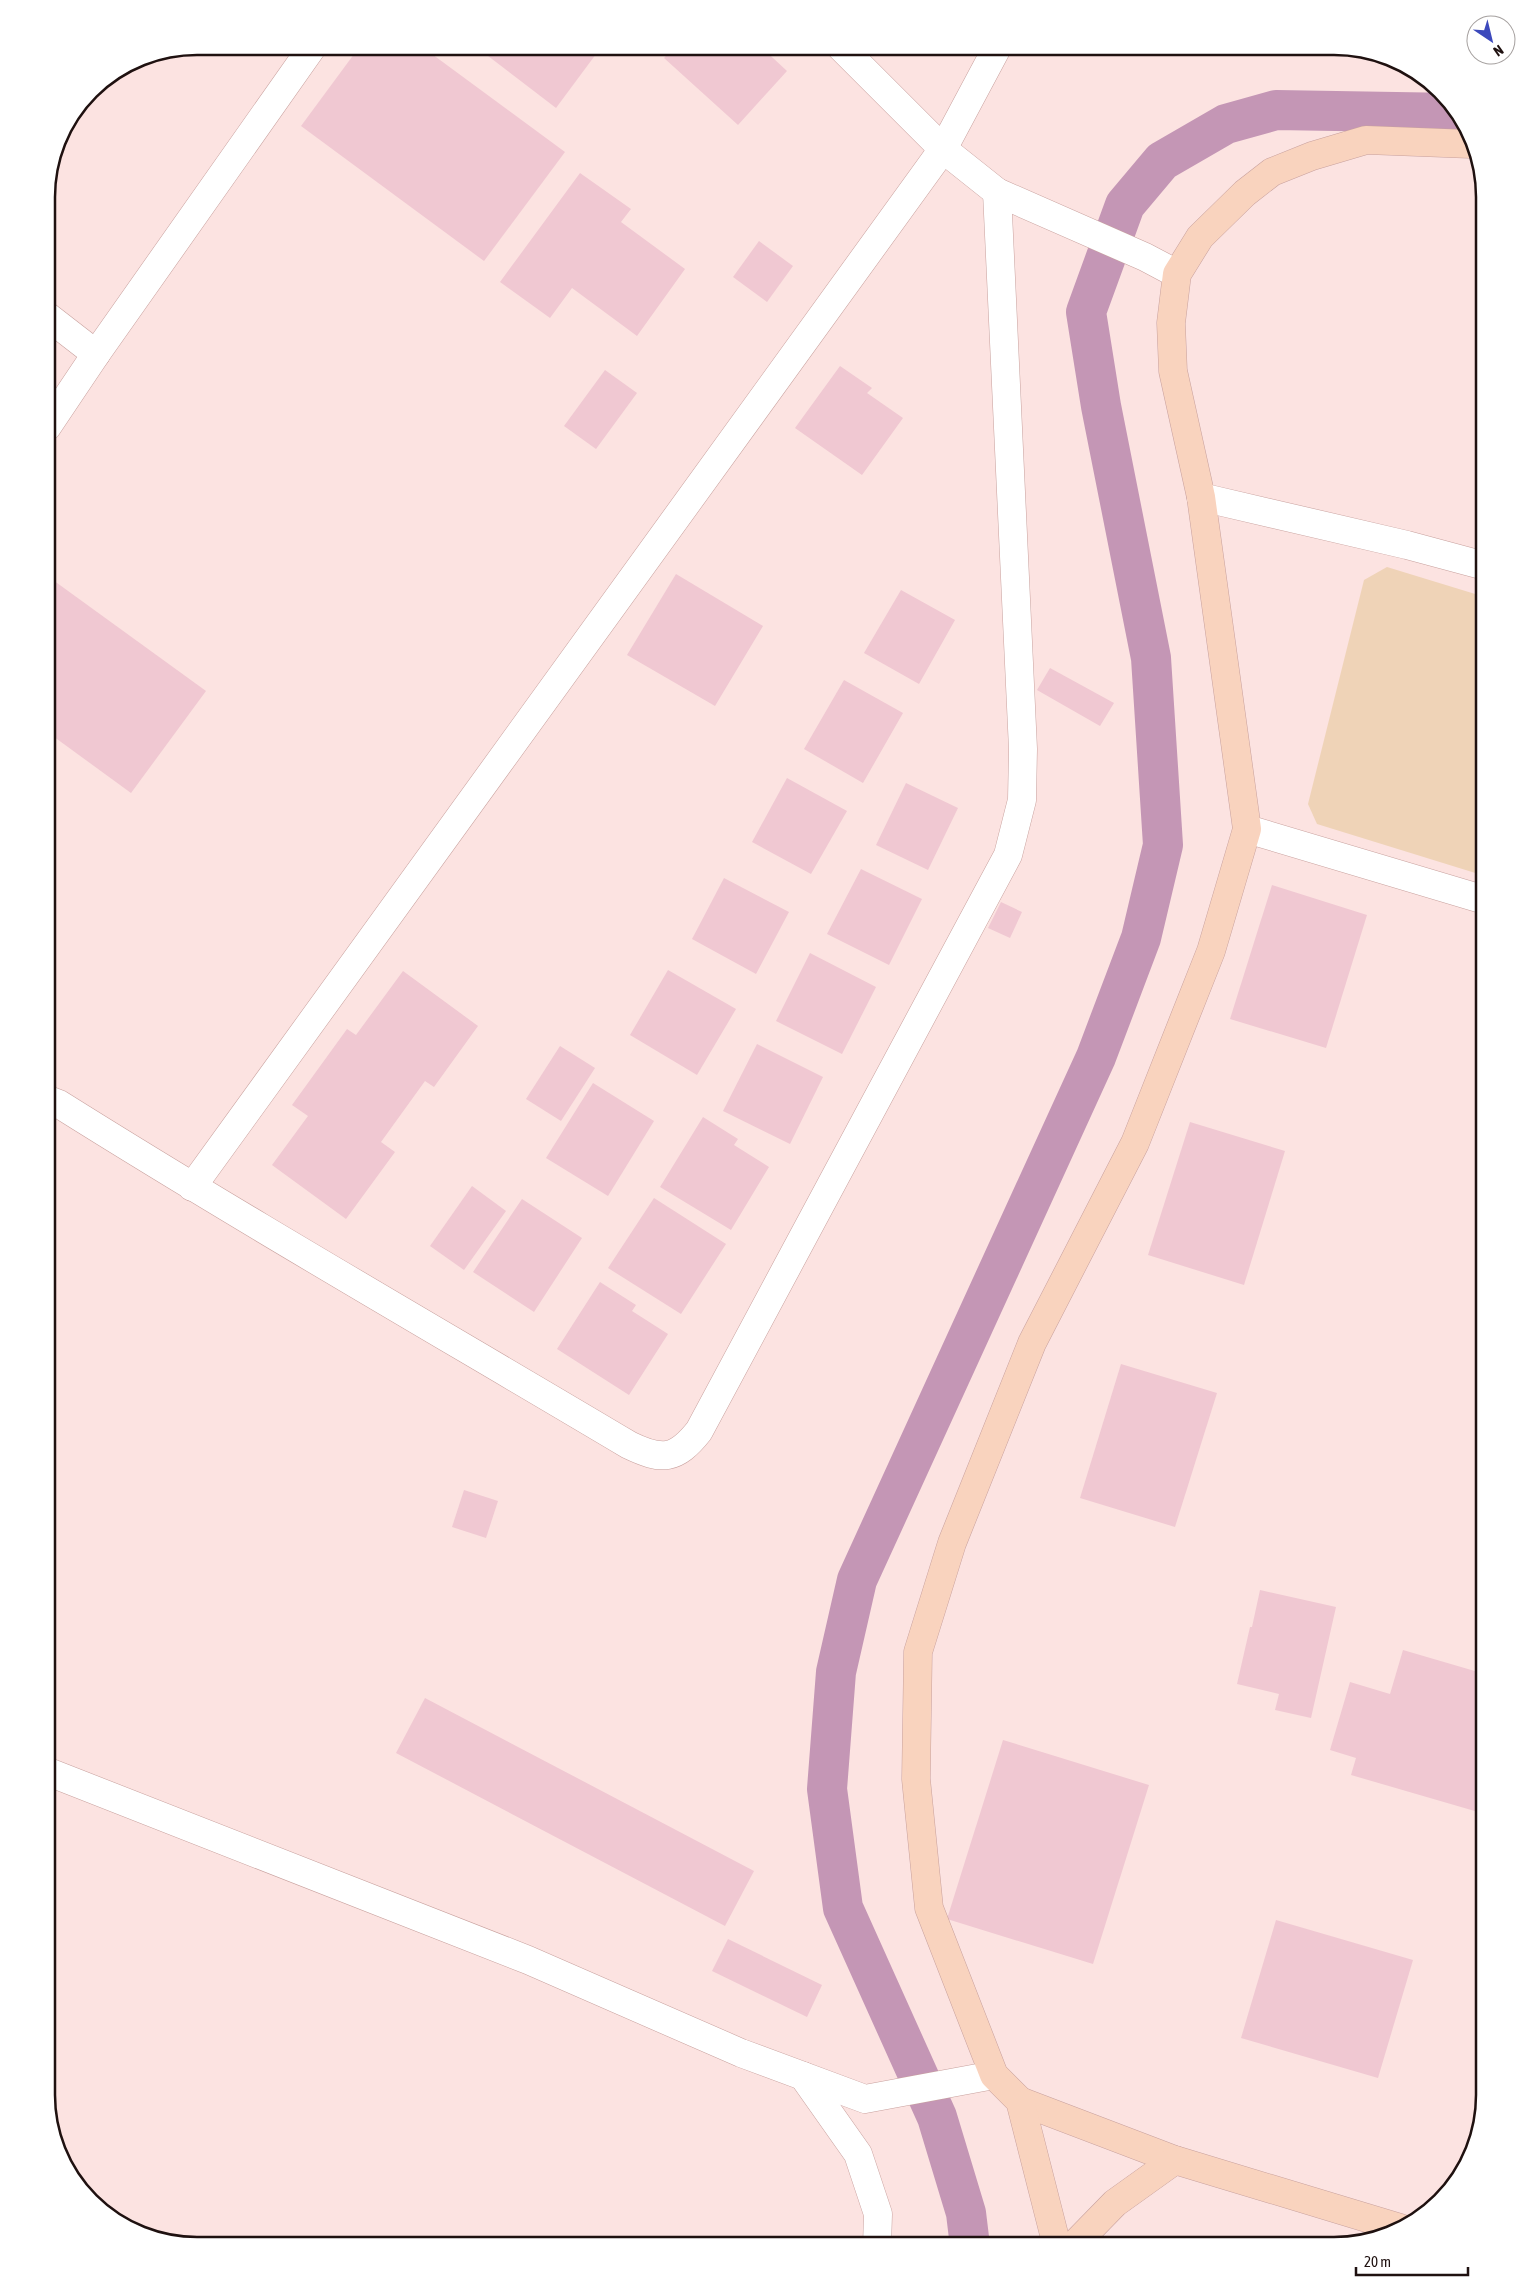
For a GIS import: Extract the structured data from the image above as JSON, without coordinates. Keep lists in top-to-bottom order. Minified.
{"scale_bar":"20 m","north":"bottom right"}
